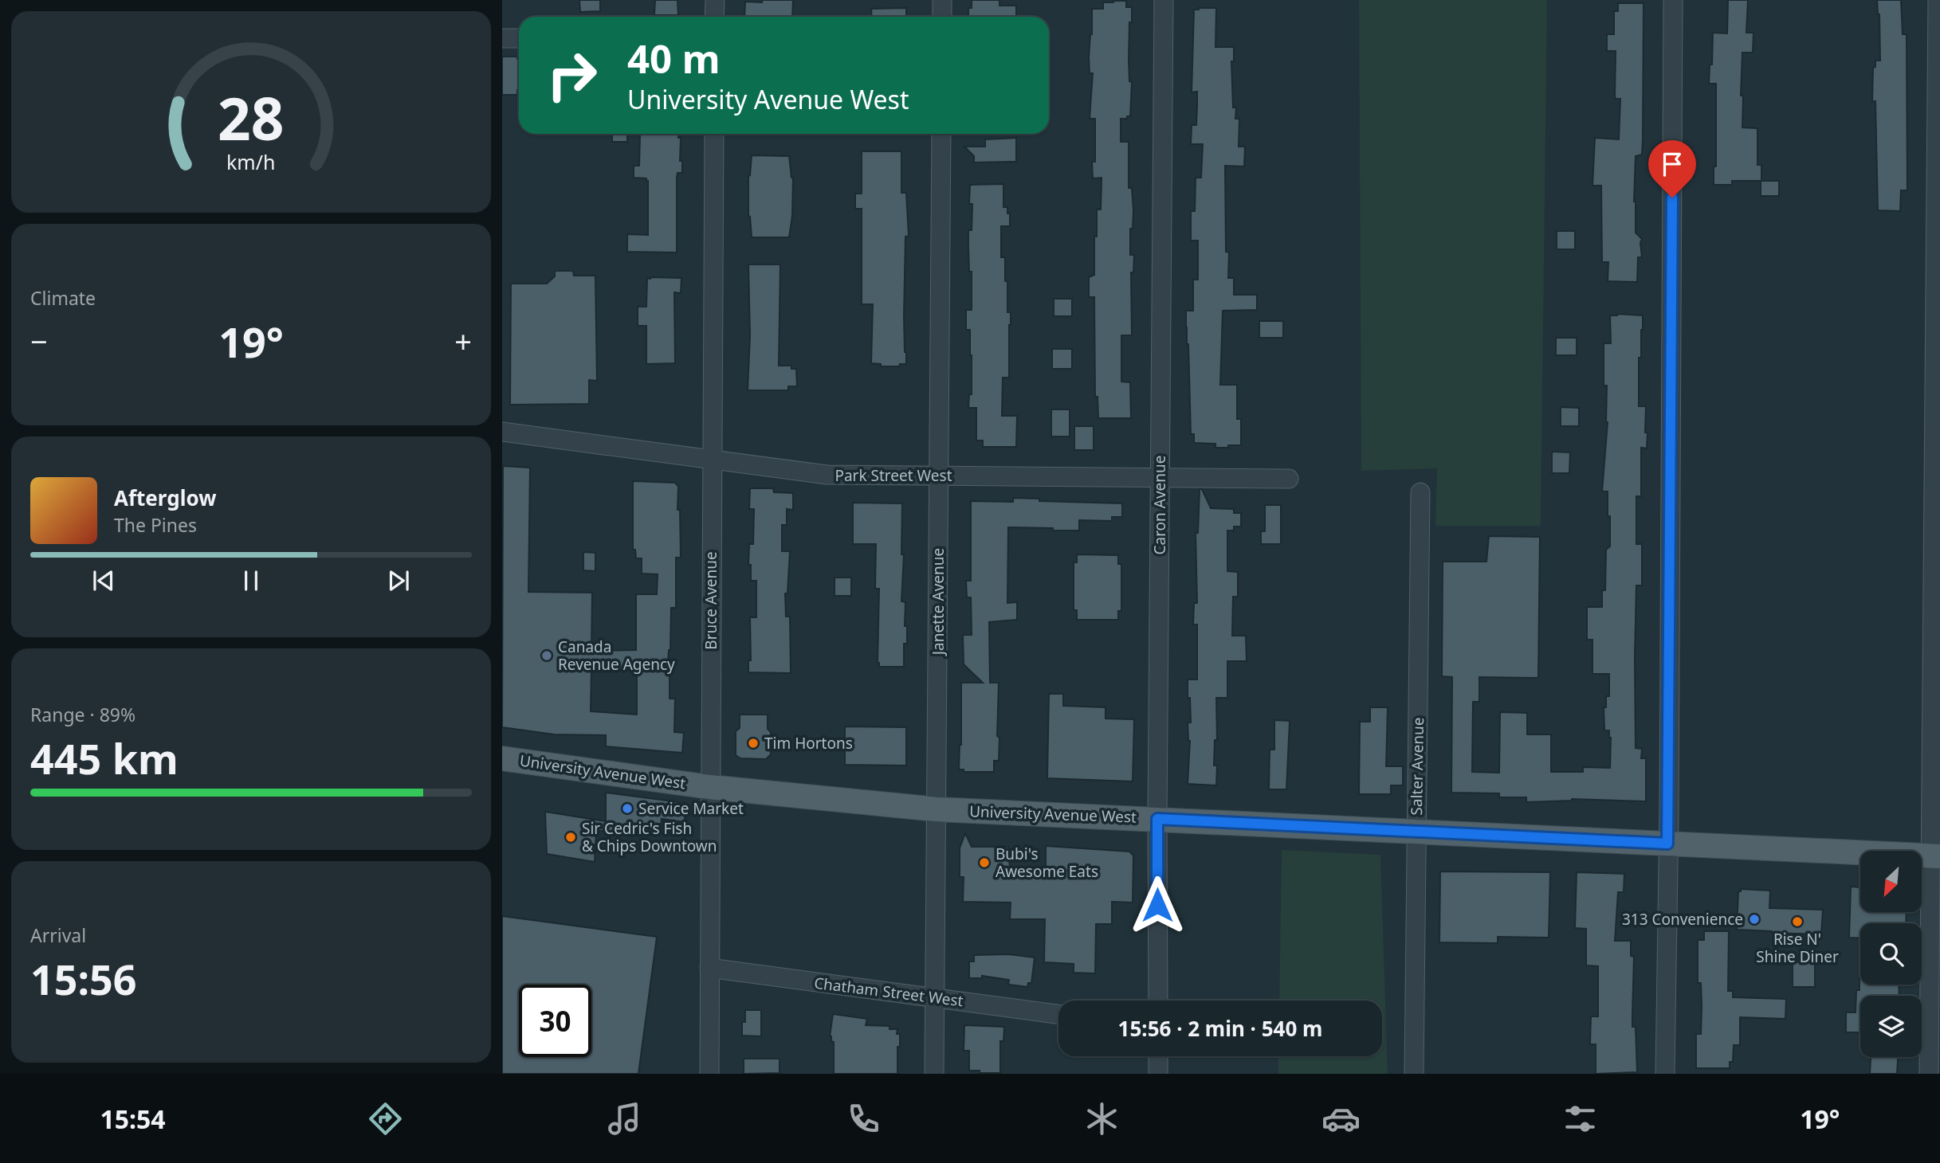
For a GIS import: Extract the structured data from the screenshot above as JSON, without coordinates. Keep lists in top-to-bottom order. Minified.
{"streets":{"main road":["University Avenue West"],"street":["Park Street West","Caron Avenue","Bruce Avenue","Janette Avenue","Salter Avenue","Chatham Street West"]},"crossings":[["Park Street West","Caron Avenue"],["Park Street West","Bruce Avenue"],["Park Street West","Janette Avenue"],["Caron Avenue","University Avenue West"],["Bruce Avenue","University Avenue West"],["Bruce Avenue","Chatham Street West"],["Janette Avenue","University Avenue West"],["Janette Avenue","Chatham Street West"],["Salter Avenue","University Avenue West"]],"places":["Canada Revenue Agency","Tim Hortons","Service Market","Sir Cedric's Fish & Chips Downtown","Bubi's Awesome Eats","313 Convenience","Rise N' Shine Diner"],"north":"bottom left","page":{"turn":["40 m","University Avenue West"],"tile":["Climate",["Range · 89%","445 km"],["Arrival","15:56"]],"heat":["−","19°","+"],"song":["Afterglow","The Pines"],"limit":"30","trip":"15:56 · 2 min · 540 m","tabs":["15:54","19°"],"gauge":["28","km/h"]}}
